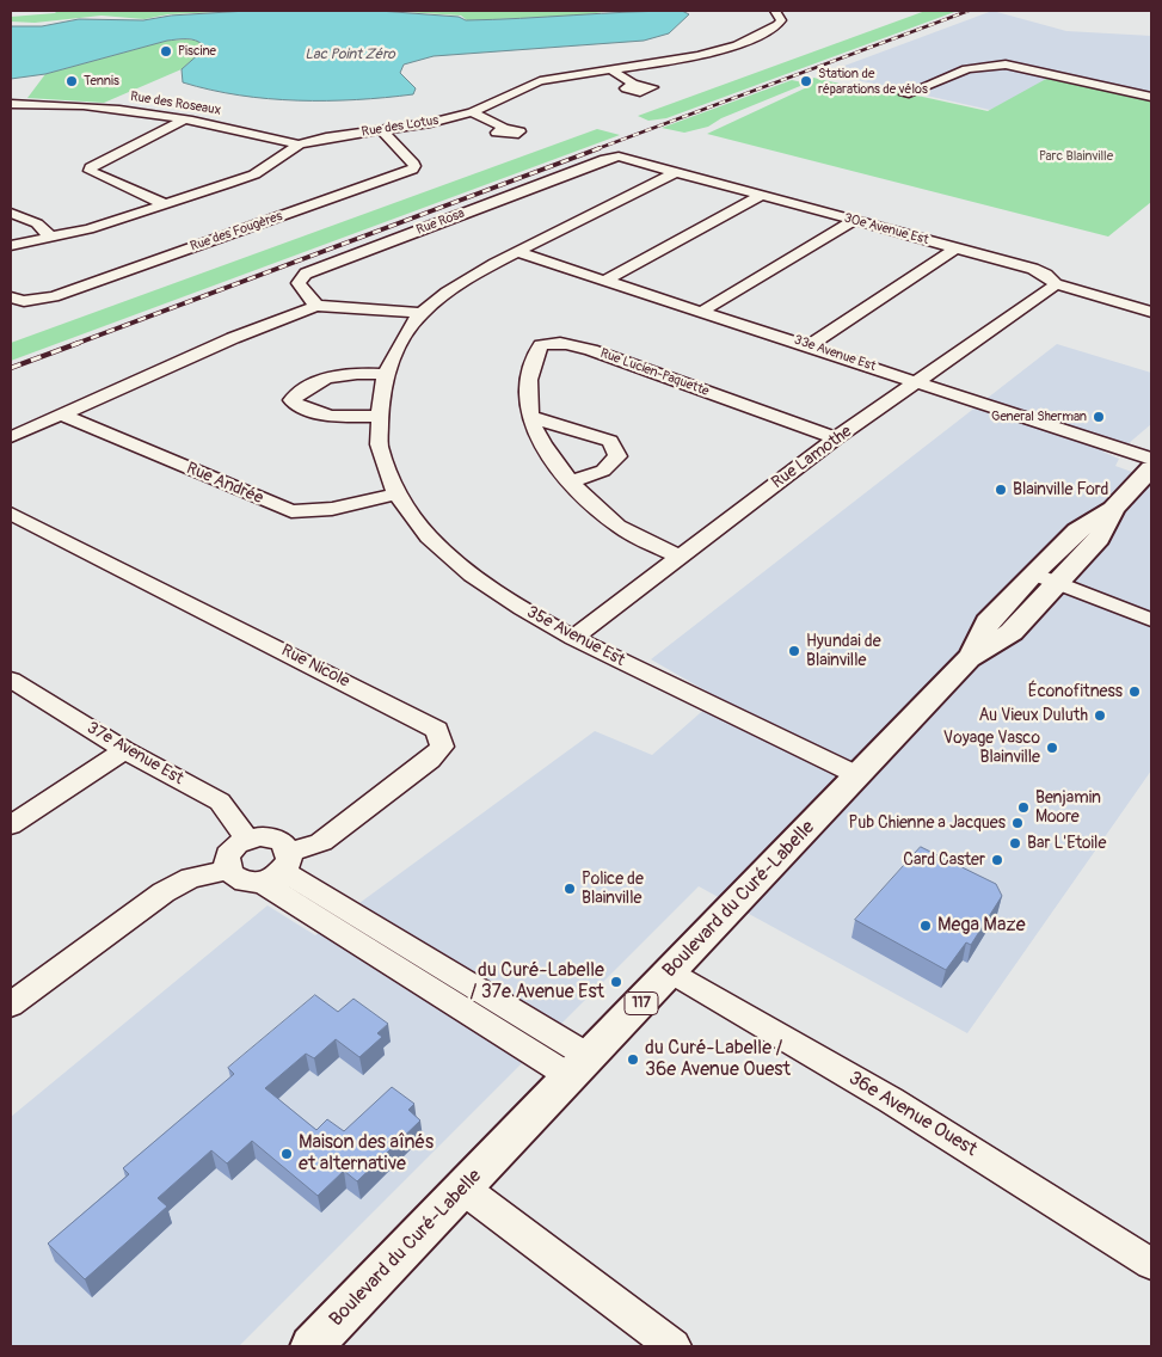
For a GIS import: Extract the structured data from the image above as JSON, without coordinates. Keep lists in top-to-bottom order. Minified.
{"streets":{"main road":["Boulevard du Curé-Labelle","117"],"street":["Rue des Roseaux","Rue des Lotus","Rue Rosa","30e Avenue Est","Rue des Fougères","33e Avenue Est","Rue Lucien-Paquette","Rue Lamothe","Rue Andrée","35e Avenue Est","Rue Nicole","37e Avenue Est","36e Avenue Ouest"]},"crossings":[["Rue des Roseaux","Rue des Lotus"],["Rue des Lotus","Rue des Fougères"],["Rue Rosa","30e Avenue Est"],["30e Avenue Est","Rue Lamothe"],["30e Avenue Est","35e Avenue Est"],["33e Avenue Est","Rue Lamothe"],["33e Avenue Est","35e Avenue Est"],["Rue Lucien-Paquette","Rue Lamothe"],["Rue Lamothe","35e Avenue Est"],["Rue Andrée","35e Avenue Est"],["35e Avenue Est","Boulevard du Curé-Labelle"],["Rue Nicole","37e Avenue Est"],["Boulevard du Curé-Labelle","36e Avenue Ouest"]],"water":["Lac Point Zéro"],"parks":["Parc Blainville"],"places":["Piscine","Tennis","Station de réparations de vélos","General Sherman","Blainville Ford","Hyundai de Blainville","Éconofitness","Au Vieux Duluth","Voyage Vasco Blainville","Benjamin Moore","Pub Chienne a Jacques","Bar L'Etoile","Card Caster","Police de Blainville","Mega Maze","du Curé-Labelle / 37e Avenue Est","du Curé-Labelle / 36e Avenue Ouest","Maison des aînés et alternative"]}
